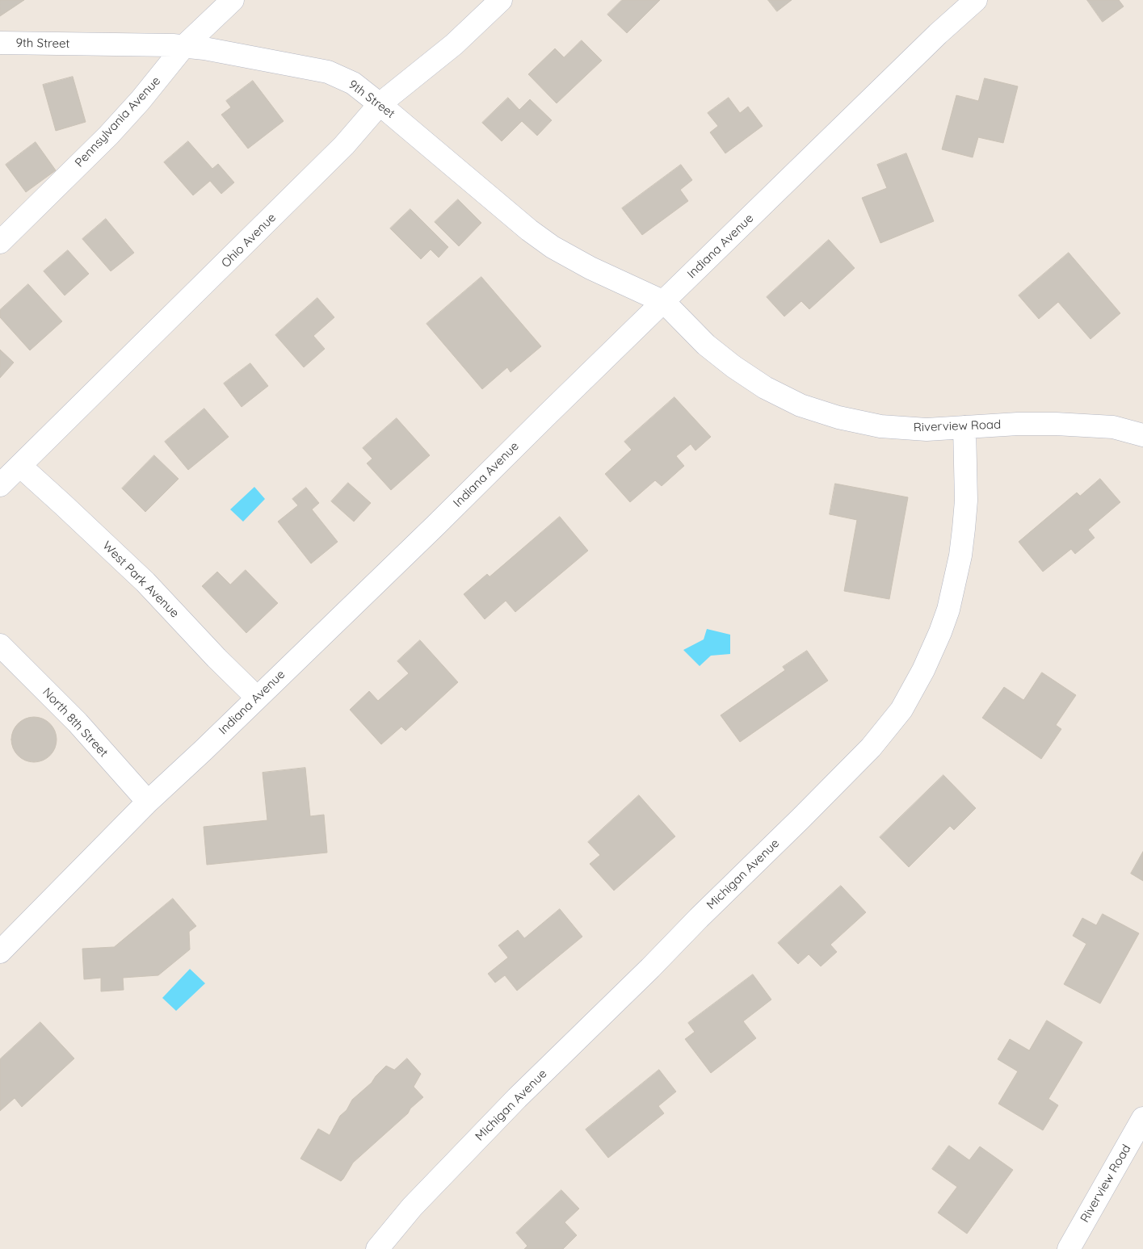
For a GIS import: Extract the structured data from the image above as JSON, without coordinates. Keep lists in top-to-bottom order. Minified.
{"streets":{"street":["9th Street","Pennsylvania Avenue","Ohio Avenue","Indiana Avenue","Riverview Road","West Park Avenue","North 8th Street","Michigan Avenue"]},"crossings":[["9th Street","Pennsylvania Avenue"],["9th Street","Ohio Avenue"],["9th Street","Indiana Avenue"],["9th Street","Riverview Road"],["Ohio Avenue","West Park Avenue"],["Indiana Avenue","Riverview Road"],["Indiana Avenue","West Park Avenue"],["Indiana Avenue","North 8th Street"],["Riverview Road","Michigan Avenue"]]}
